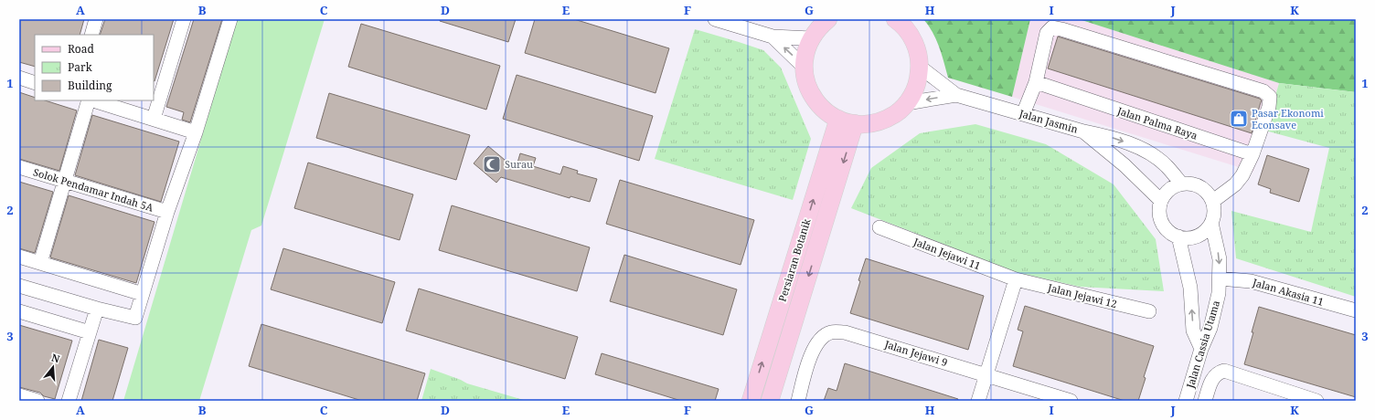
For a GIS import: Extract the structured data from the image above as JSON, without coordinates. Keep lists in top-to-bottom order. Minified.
{"streets":{"main road":["Persiaran Botanik"],"street":["Jalan Jasmin","Jalan Palma Raya","Solok Pendamar Indah 5A","Jalan Jejawi 11","Jalan Akasia 11","Jalan Jejawi 12","Jalan Cassia Utama","Jalan Jejawi 9"]},"crossings":[["Jalan Jasmin","Jalan Cassia Utama"],["Jalan Jejawi 11","Jalan Jejawi 12"],["Jalan Akasia 11","Jalan Cassia Utama"]],"places":{"shop":["Pasar Ekonomi Econsave"],"mosque":["Surau"]},"legend":["Road","Park","Building"],"north":"top","grid":{"columns":["A","B","C","D","E","F","G","H","I","J","K"],"rows":["1","2","3"]}}
